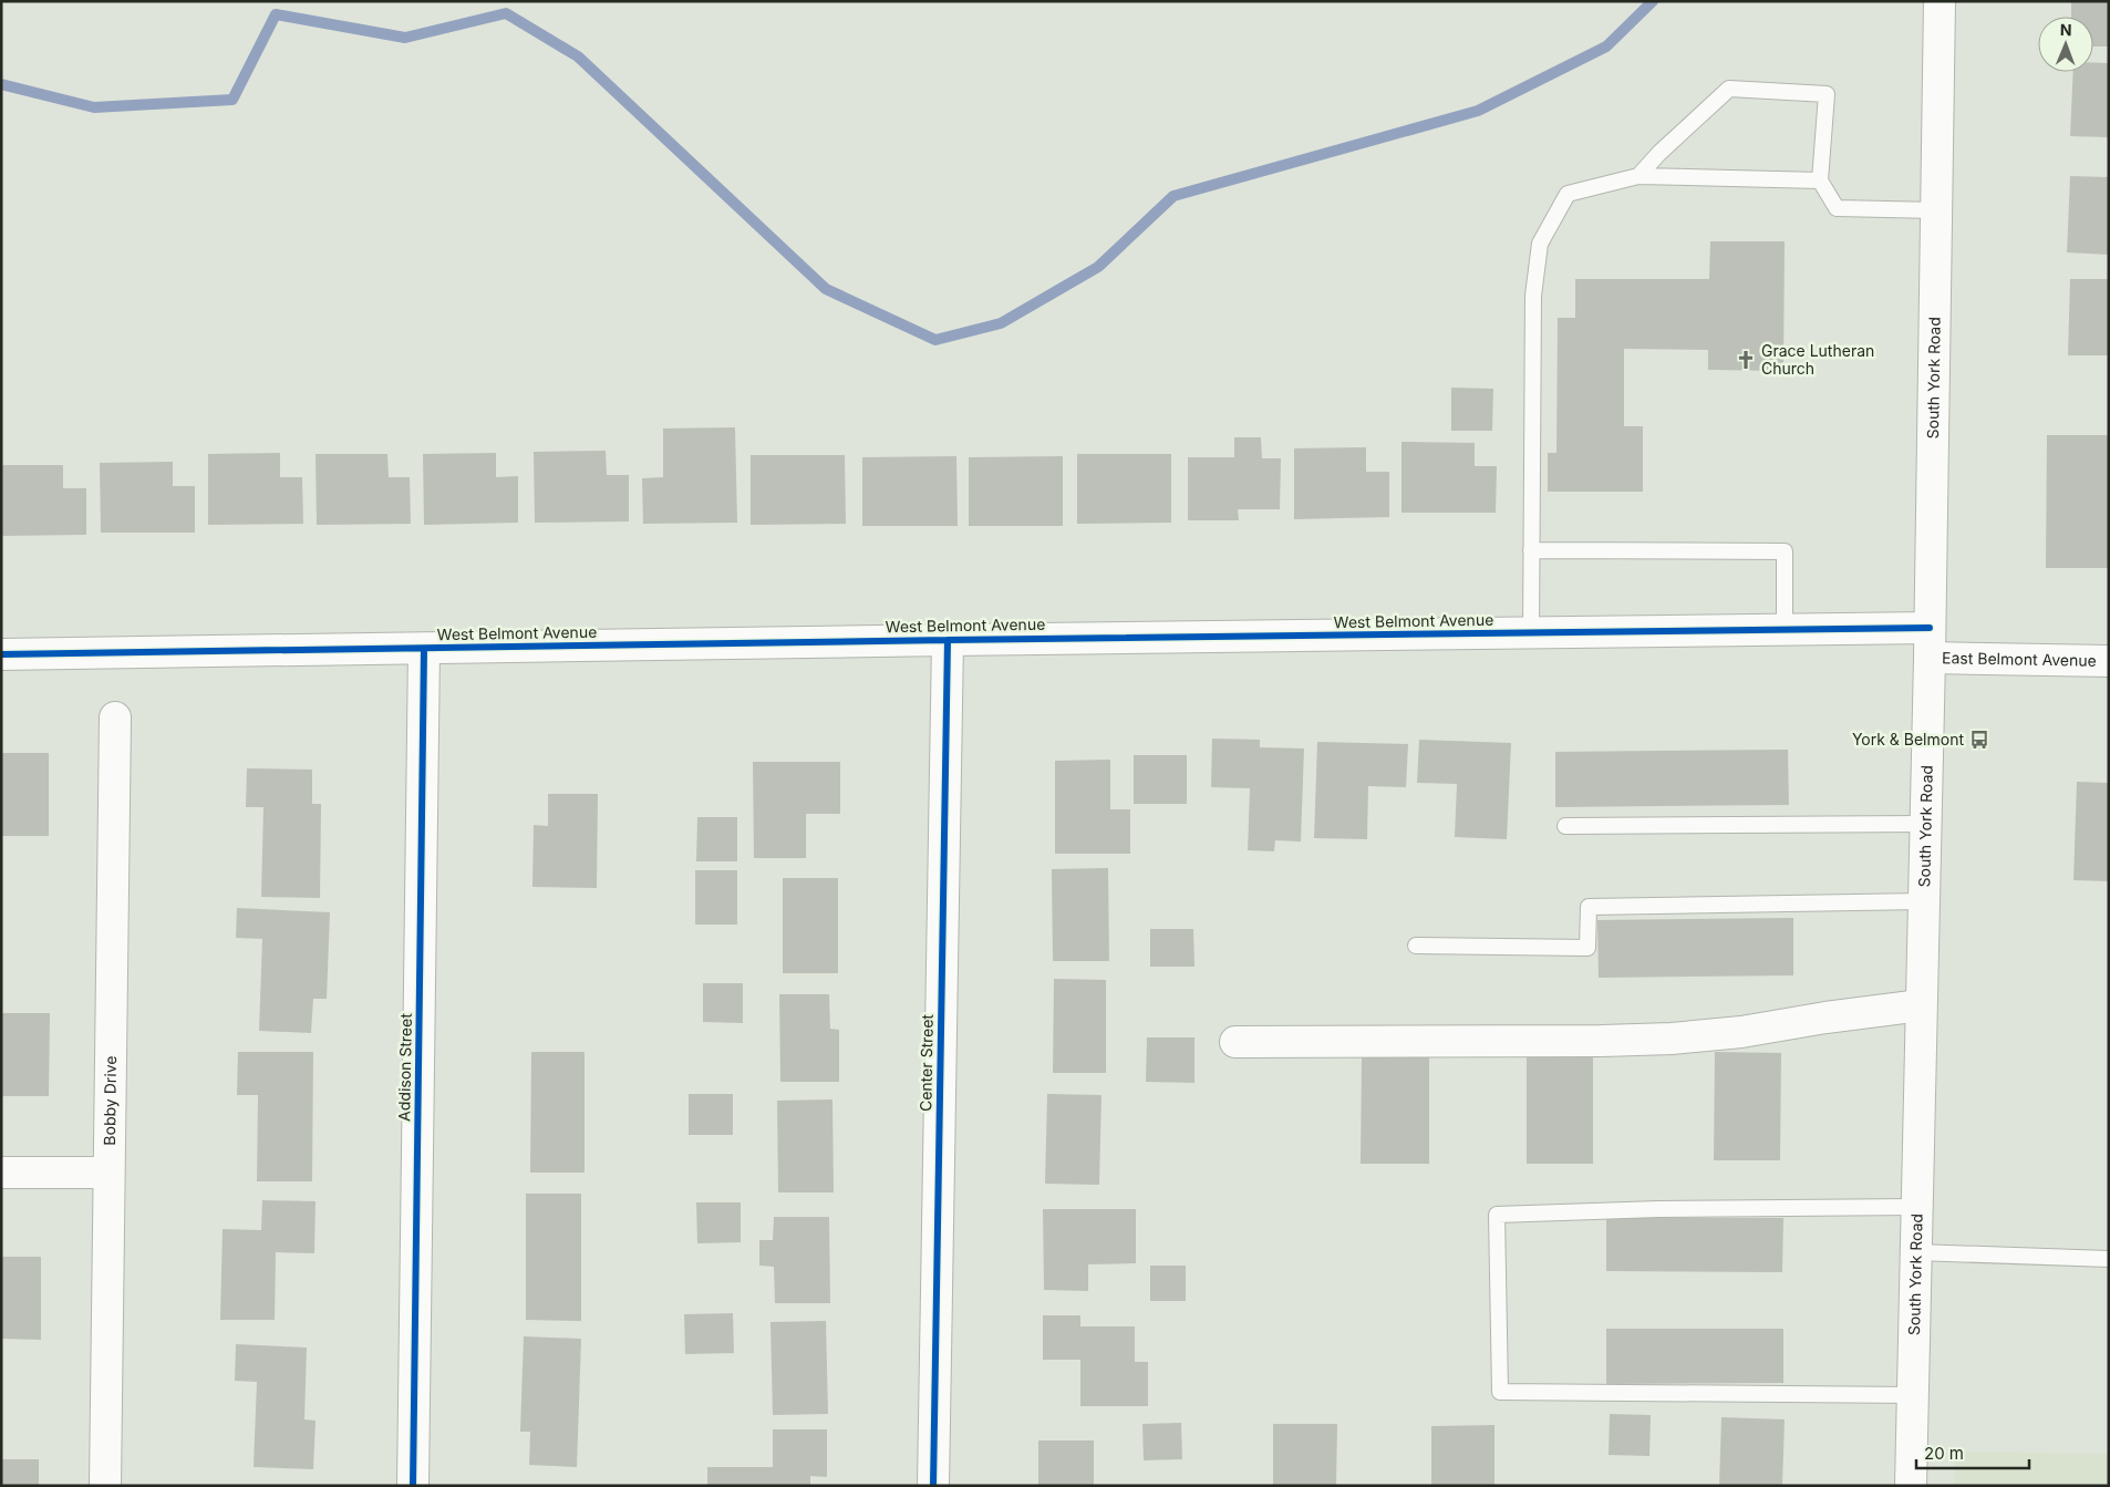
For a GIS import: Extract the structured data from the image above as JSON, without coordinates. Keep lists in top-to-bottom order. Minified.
{"streets":{"street":["South York Road","West Belmont Avenue","East Belmont Avenue","Center Street","Addison Street","Bobby Drive"]},"crossings":[["South York Road","West Belmont Avenue"],["South York Road","East Belmont Avenue"],["West Belmont Avenue","East Belmont Avenue"],["West Belmont Avenue","Center Street"],["West Belmont Avenue","Addison Street"]],"places":{"church":["Grace Lutheran Church"],"bus stop":["York & Belmont"]},"scale_bar":"20 m","north":"top"}
